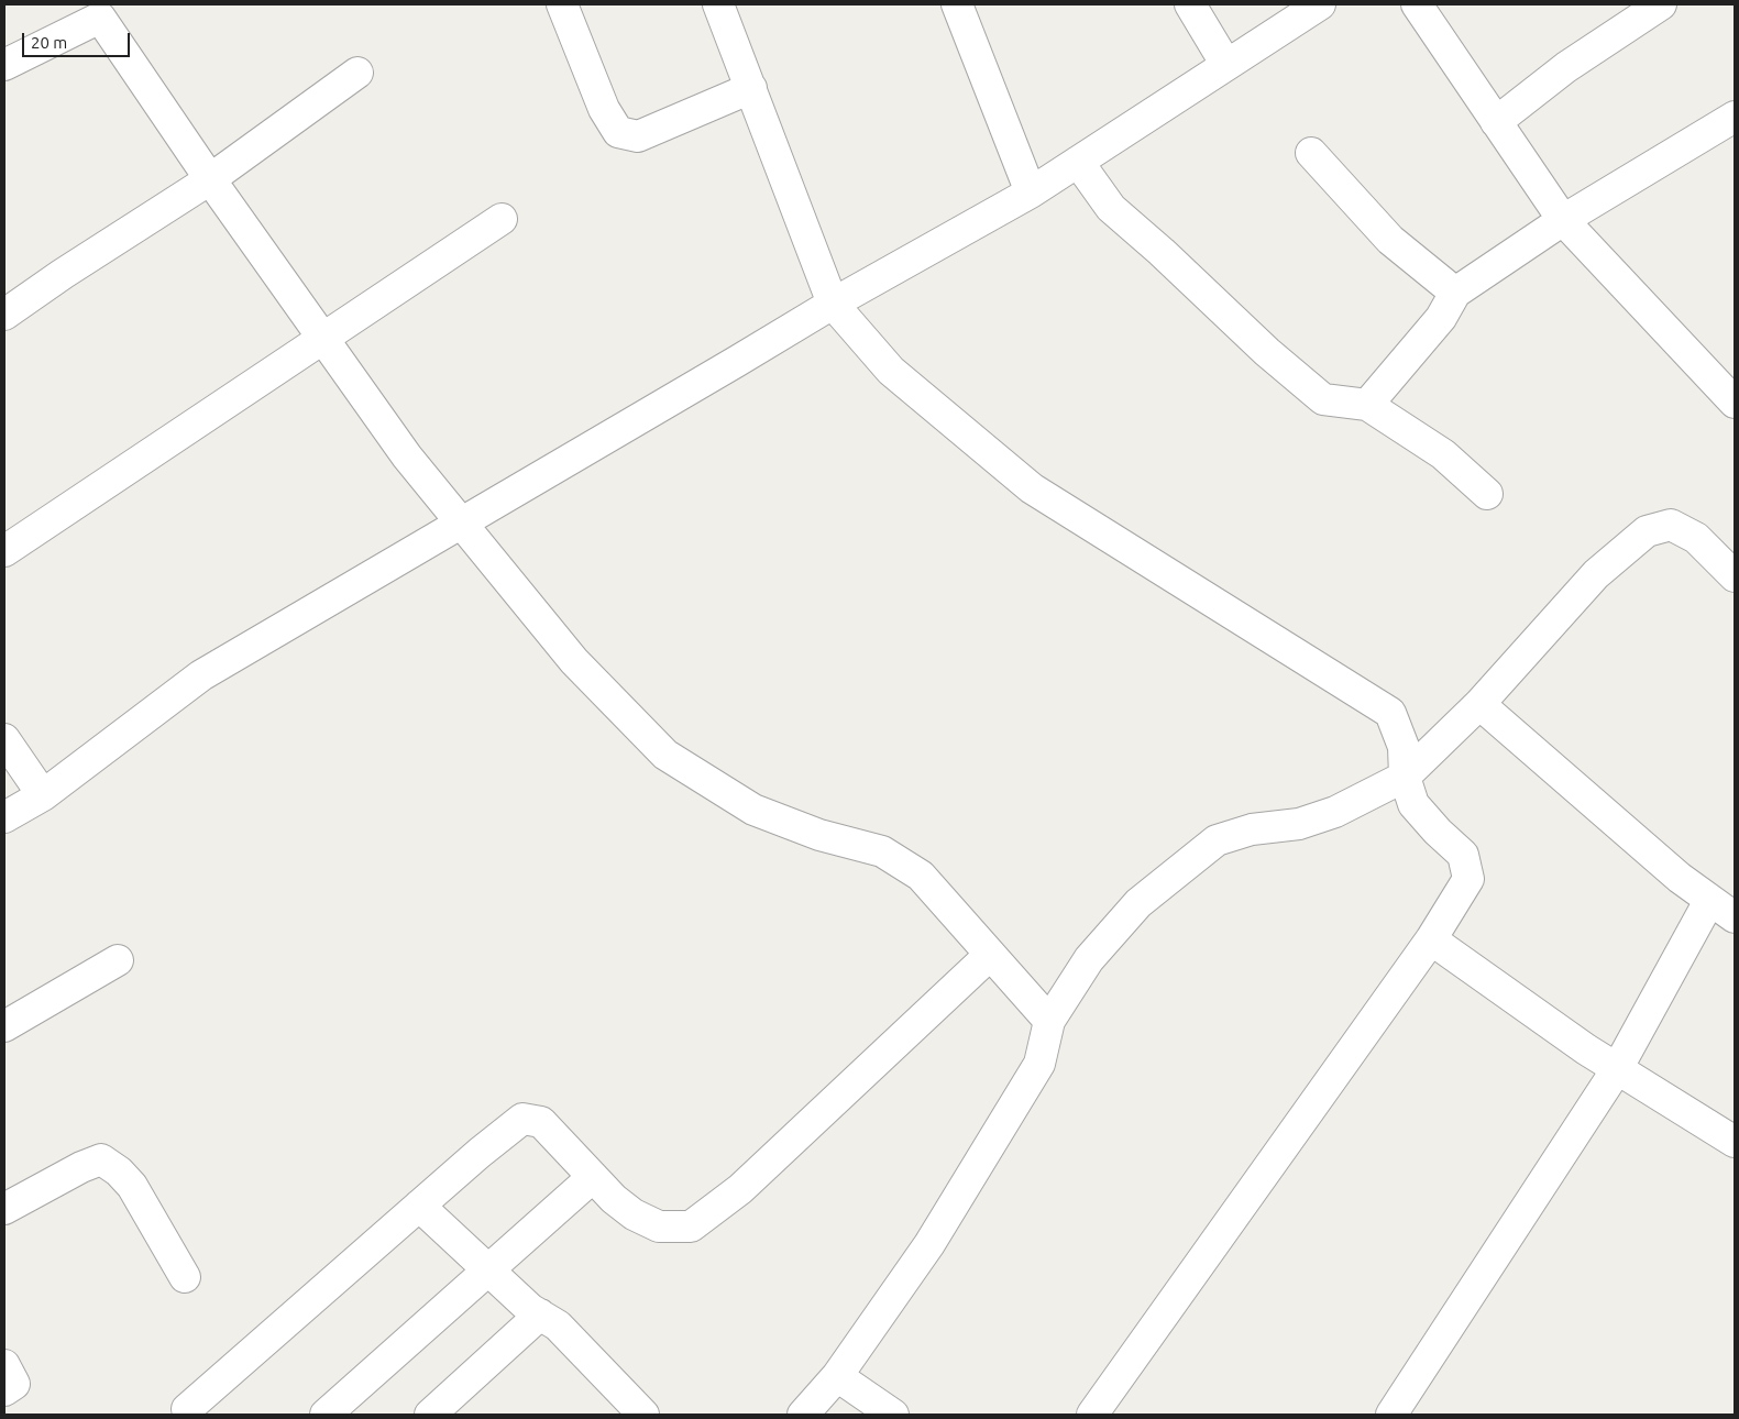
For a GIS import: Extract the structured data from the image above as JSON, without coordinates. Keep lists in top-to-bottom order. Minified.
{"scale_bar":"20 m"}
